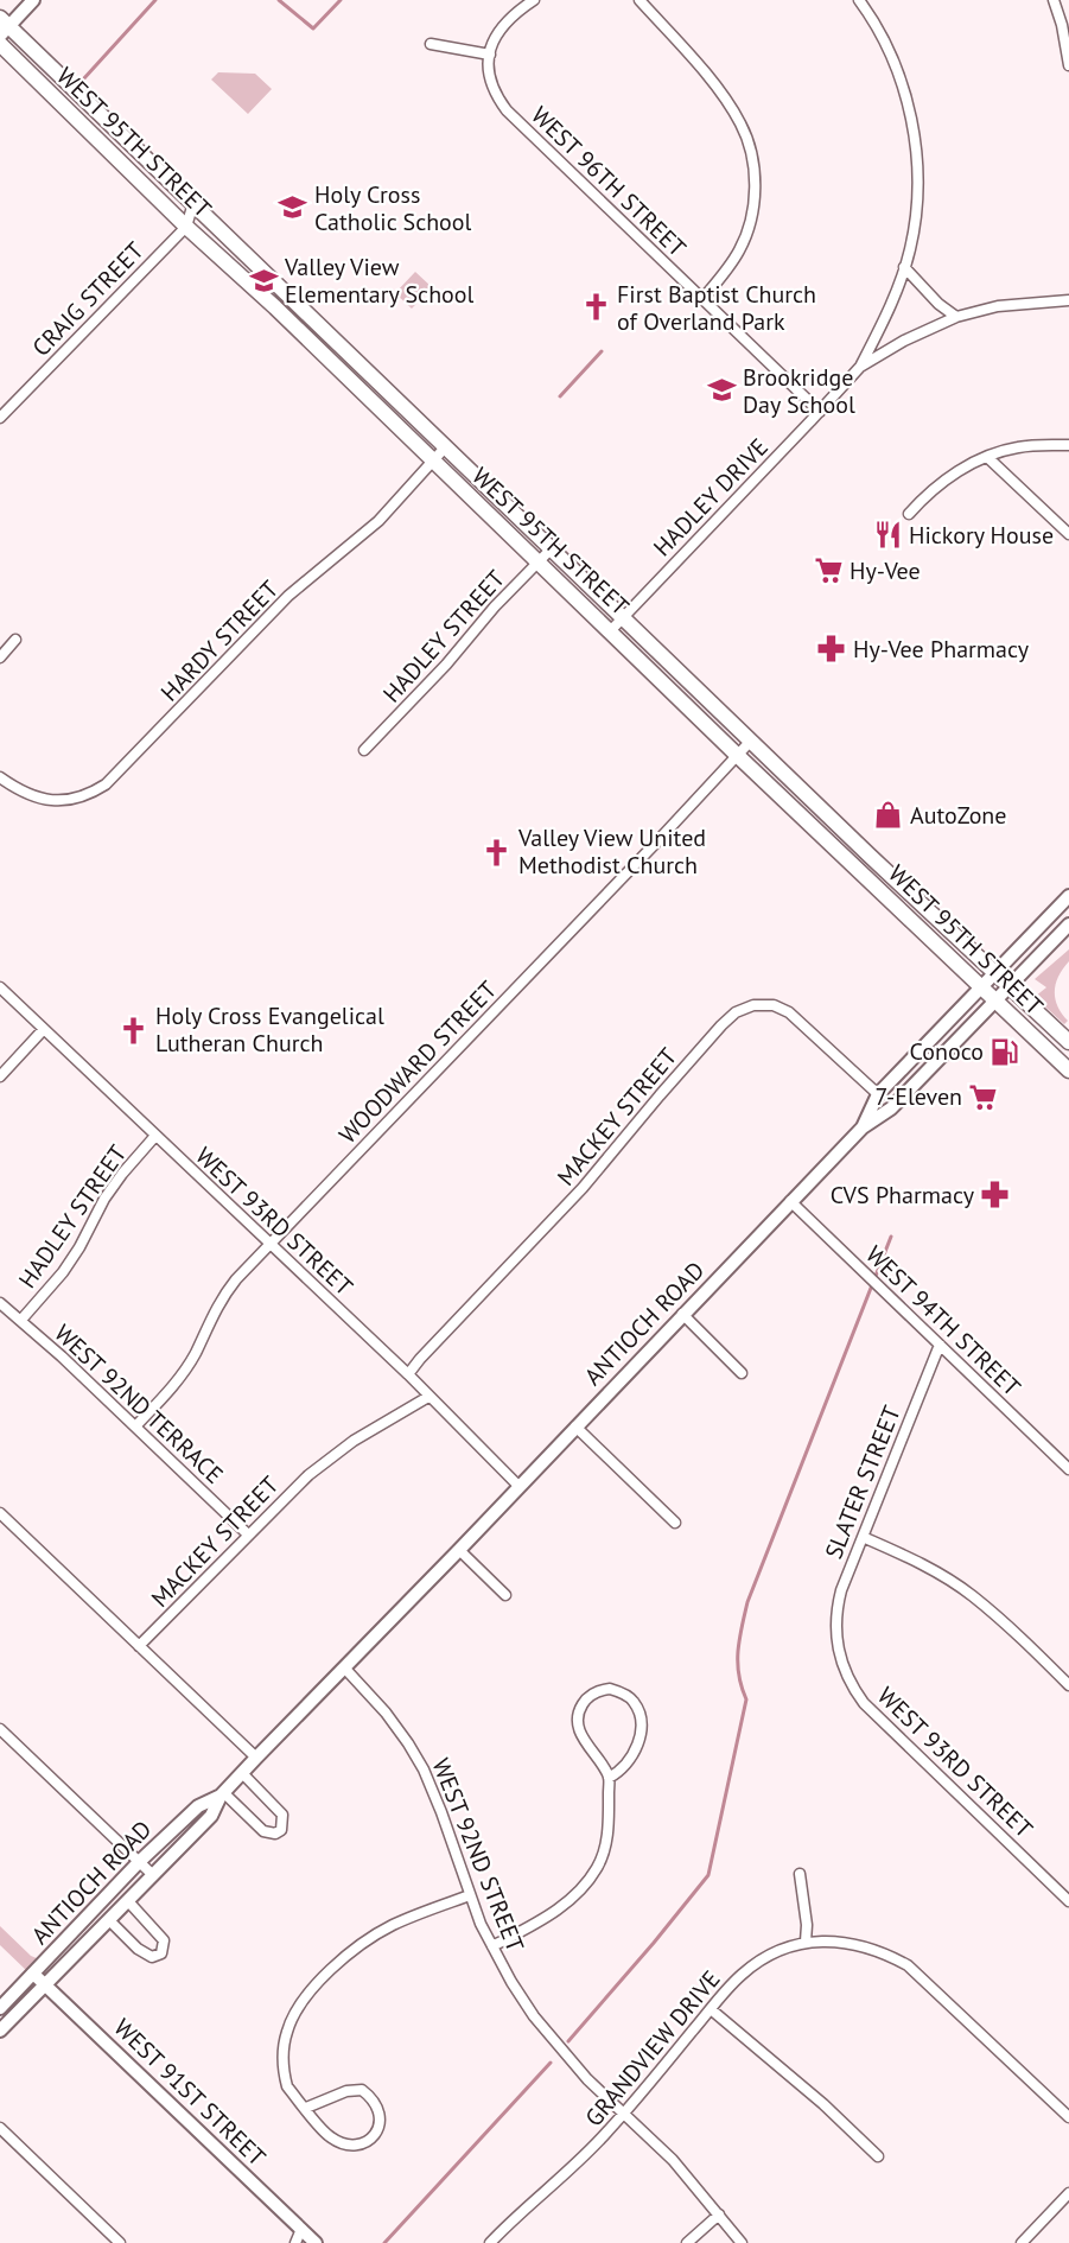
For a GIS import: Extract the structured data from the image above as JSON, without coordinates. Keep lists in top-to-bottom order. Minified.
{"streets":{"main road":["WEST 95TH STREET","ANTIOCH ROAD","WEST 91ST STREET"],"street":["WEST 96TH STREET","CRAIG STREET","HADLEY DRIVE","HADLEY STREET","HARDY STREET","WOODWARD STREET","MACKEY STREET","WEST 93RD STREET","WEST 94TH STREET","WEST 92ND TERRACE","SLATER STREET","WEST 92ND STREET","GRANDVIEW DRIVE"]},"crossings":[["WEST 95TH STREET","CRAIG STREET"],["WEST 95TH STREET","HADLEY DRIVE"],["WEST 95TH STREET","HADLEY STREET"],["WEST 95TH STREET","HARDY STREET"],["WEST 95TH STREET","WOODWARD STREET"],["WEST 95TH STREET","ANTIOCH ROAD"],["WEST 96TH STREET","HADLEY DRIVE"],["HADLEY STREET","WEST 93RD STREET"],["HADLEY STREET","WEST 92ND TERRACE"],["WOODWARD STREET","WEST 93RD STREET"],["WOODWARD STREET","WEST 92ND TERRACE"],["MACKEY STREET","WEST 93RD STREET"],["MACKEY STREET","ANTIOCH ROAD"],["MACKEY STREET","WEST 92ND TERRACE"],["WEST 93RD STREET","ANTIOCH ROAD"],["WEST 93RD STREET","SLATER STREET"],["WEST 94TH STREET","ANTIOCH ROAD"],["WEST 94TH STREET","SLATER STREET"],["ANTIOCH ROAD","WEST 92ND STREET"],["ANTIOCH ROAD","WEST 91ST STREET"],["WEST 92ND STREET","GRANDVIEW DRIVE"]],"places":{"school or university":["Holy Cross Catholic School","Valley View Elementary School","Brookridge Day School"],"church":["First Baptist Church of Overland Park","Valley View United Methodist Church","Holy Cross Evangelical Lutheran Church"],"restaurant":["Hickory House"],"supermarket":["Hy-Vee","7-Eleven"],"pharmacy":["Hy-Vee Pharmacy","CVS Pharmacy"],"shop":["AutoZone"],"fuel station":["Conoco"]}}
